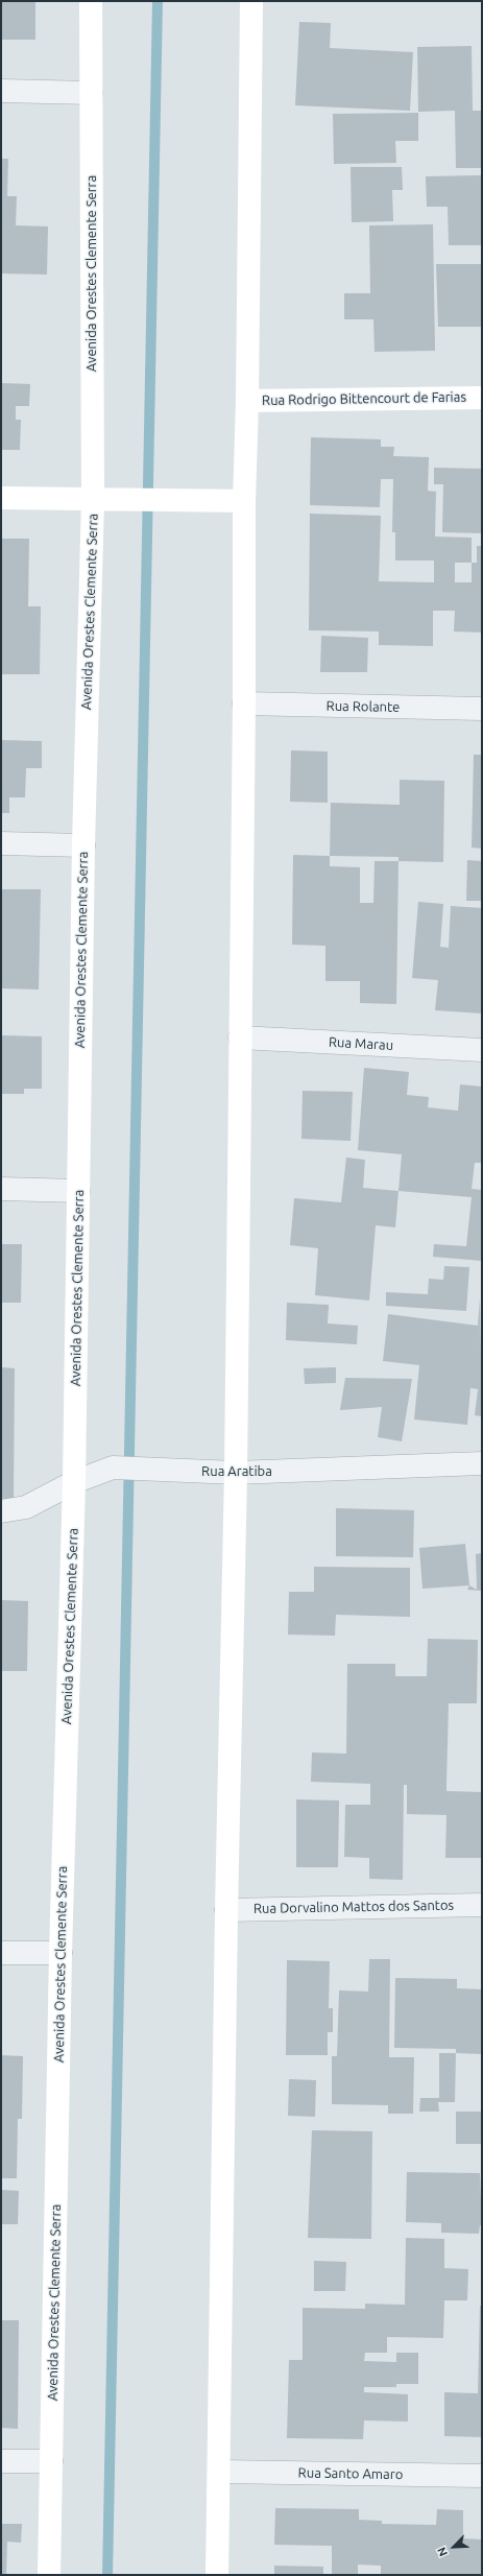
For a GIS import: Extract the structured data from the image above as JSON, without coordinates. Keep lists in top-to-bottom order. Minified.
{"streets":{"main road":["Avenida Orestes Clemente Serra","Rua Rodrigo Bittencourt de Farias"],"street":["Rua Rolante","Rua Marau","Rua Aratiba","Rua Dorvalino Mattos dos Santos","Rua Santo Amaro"]},"crossings":[["Avenida Orestes Clemente Serra","Rua Aratiba"]],"north":"bottom left"}
